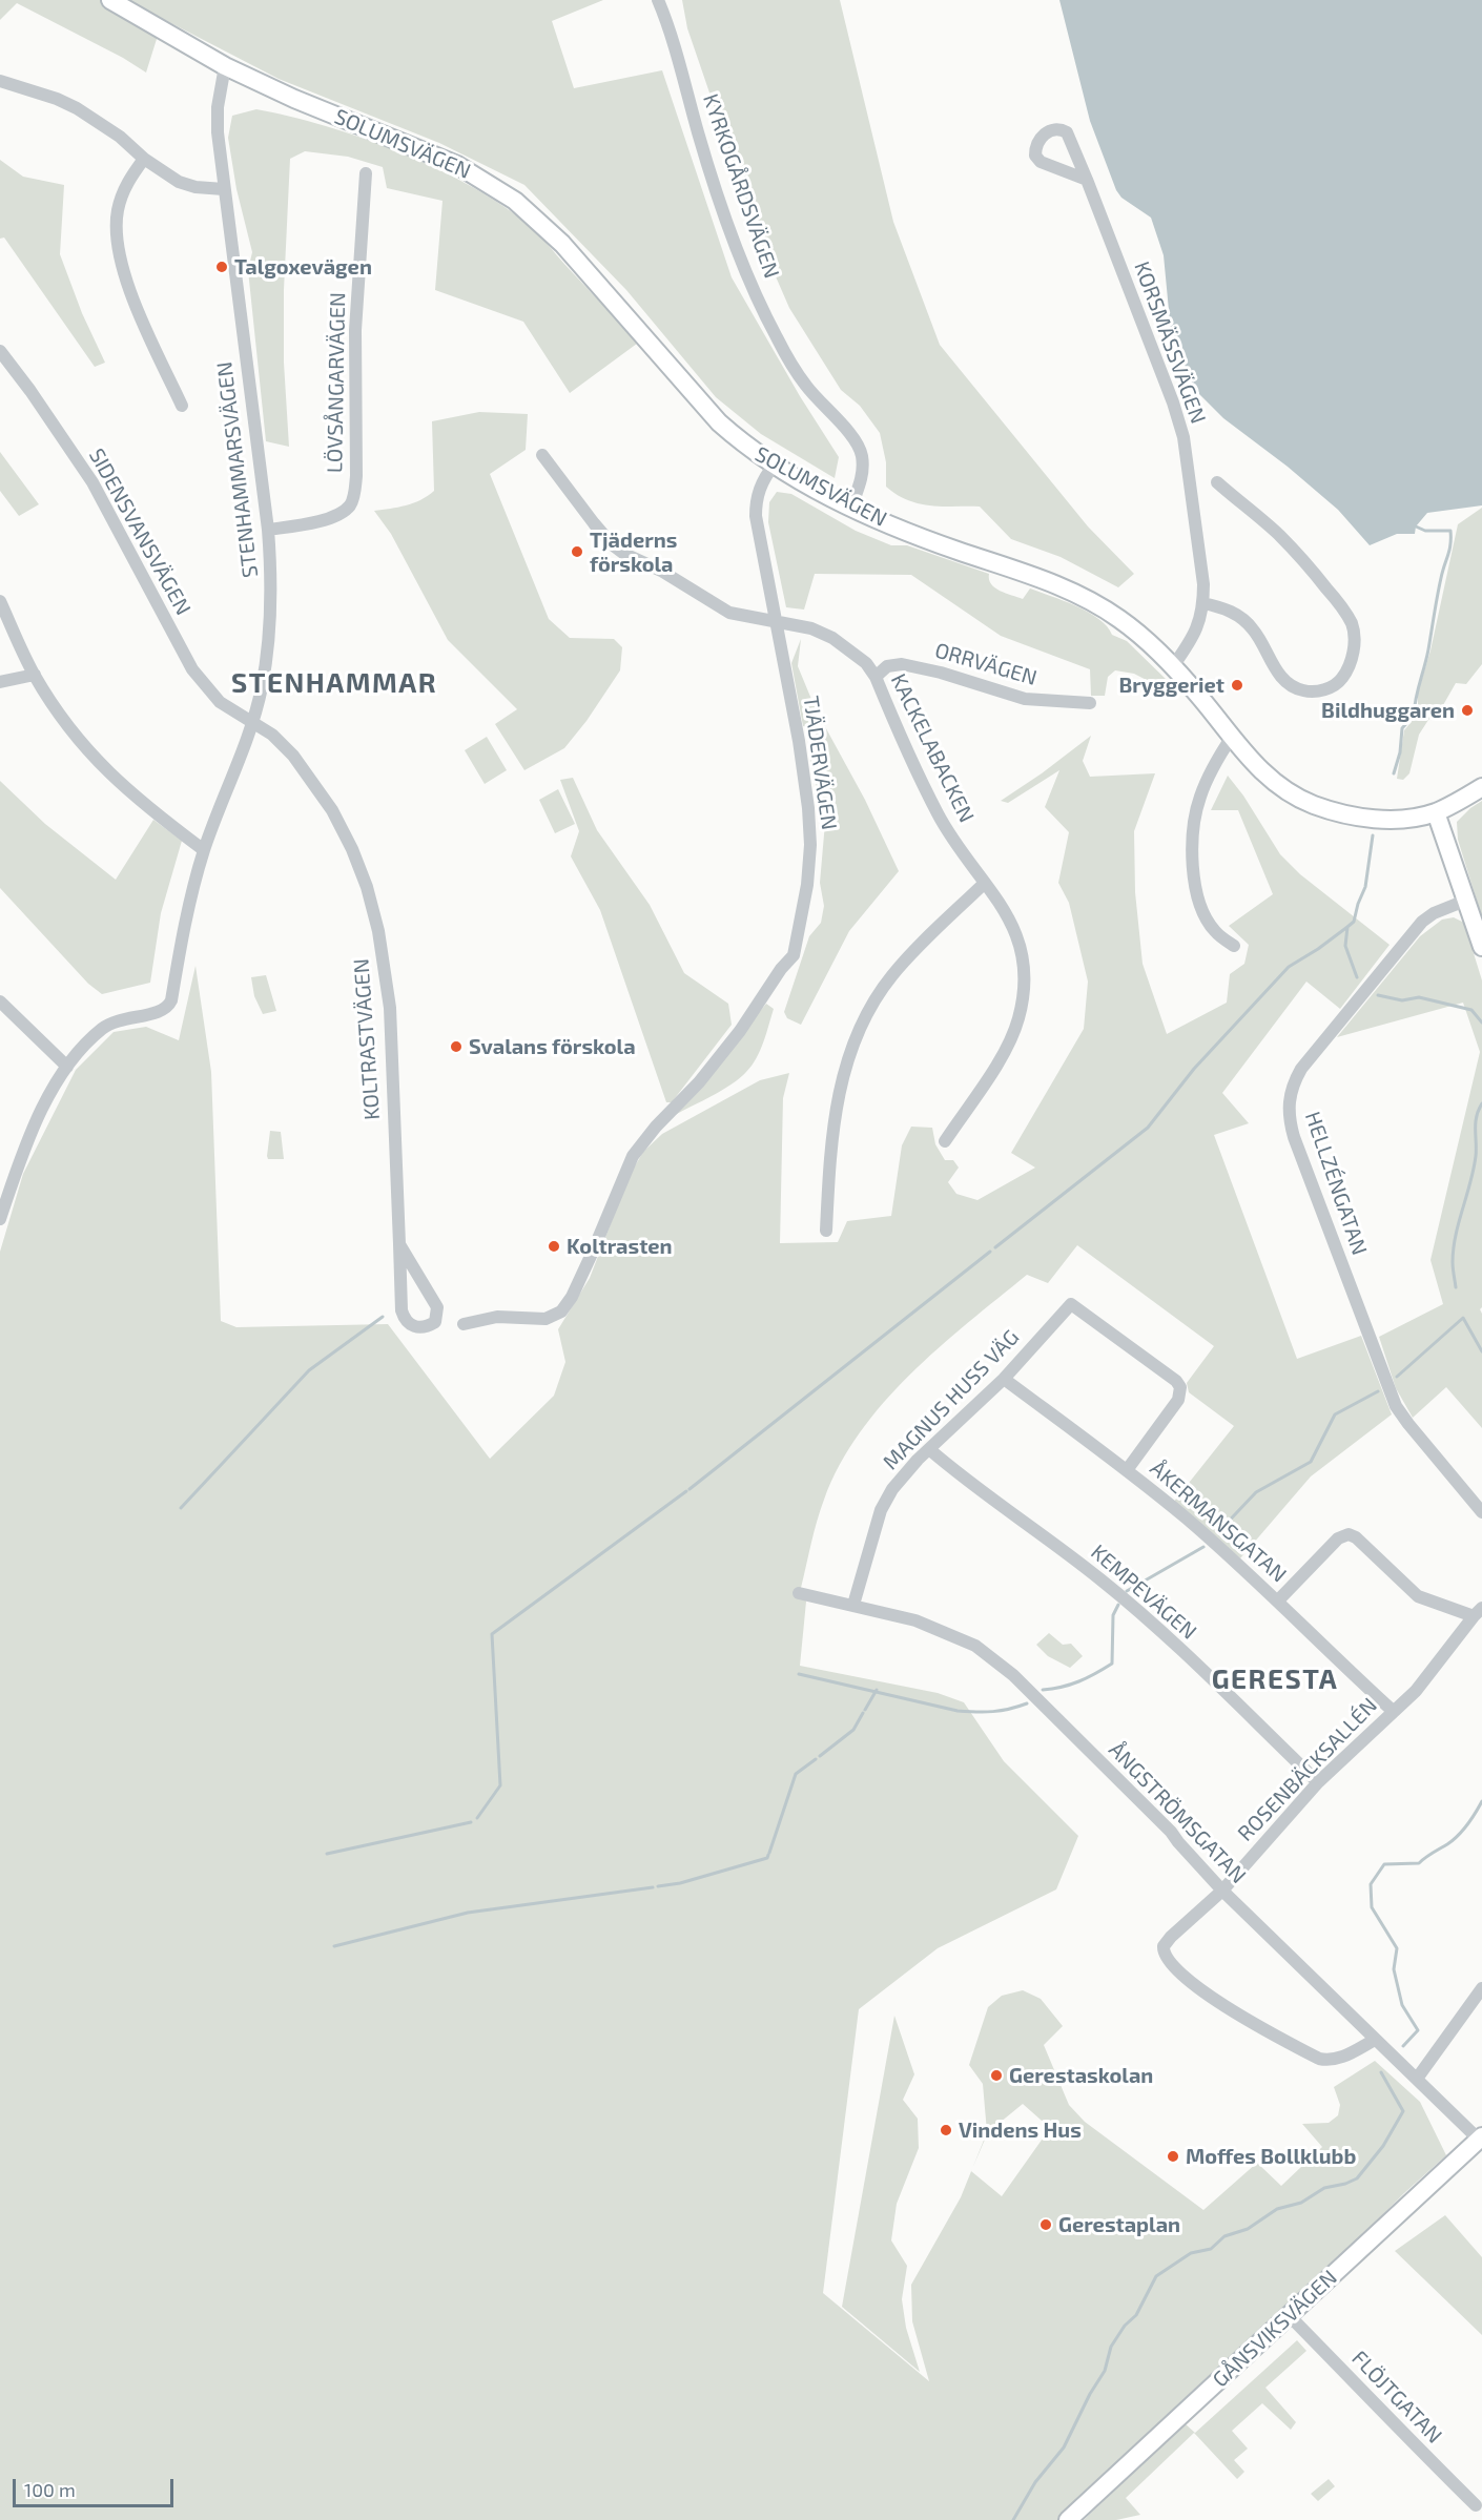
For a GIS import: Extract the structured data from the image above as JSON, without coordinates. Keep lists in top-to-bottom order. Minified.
{"streets":{"main road":["SOLUMSVÄGEN","GÅNSVIKSVÄGEN"],"street":["KYRKOGÅRDSVÄGEN","KORSMÄSSVÄGEN","LÖVSÅNGARVÄGEN","STENHAMMARSVÄGEN","SIDENSVANSVÄGEN","ORRVÄGEN","KACKELABACKEN","TJÄDERVÄGEN","KOLTRASTVÄGEN","HELLZÉNGATAN","MAGNUS HUSS VÄG","ÅKERMANSGATAN","KEMPEVÄGEN","ROSENBÄCKSALLÉN","ÅNGSTRÖMSGATAN","FLÖJTGATAN"]},"crossings":[["SOLUMSVÄGEN","KYRKOGÅRDSVÄGEN"],["SOLUMSVÄGEN","KORSMÄSSVÄGEN"],["SOLUMSVÄGEN","STENHAMMARSVÄGEN"],["SOLUMSVÄGEN","TJÄDERVÄGEN"],["LÖVSÅNGARVÄGEN","STENHAMMARSVÄGEN"],["STENHAMMARSVÄGEN","SIDENSVANSVÄGEN"],["STENHAMMARSVÄGEN","KOLTRASTVÄGEN"],["SIDENSVANSVÄGEN","KOLTRASTVÄGEN"],["ORRVÄGEN","KACKELABACKEN"],["KACKELABACKEN","TJÄDERVÄGEN"],["MAGNUS HUSS VÄG","ÅKERMANSGATAN"],["MAGNUS HUSS VÄG","KEMPEVÄGEN"],["MAGNUS HUSS VÄG","ÅNGSTRÖMSGATAN"],["ÅKERMANSGATAN","ROSENBÄCKSALLÉN"],["KEMPEVÄGEN","ROSENBÄCKSALLÉN"],["ROSENBÄCKSALLÉN","ÅNGSTRÖMSGATAN"],["ÅNGSTRÖMSGATAN","GÅNSVIKSVÄGEN"],["GÅNSVIKSVÄGEN","FLÖJTGATAN"]],"districts":["STENHAMMAR","GERESTA"],"places":["Talgoxevägen","Tjäderns förskola","Bryggeriet","Bildhuggaren","Svalans förskola","Koltrasten","Gerestaskolan","Vindens Hus","Moffes Bollklubb","Gerestaplan"],"scale_bar":"100 m"}
